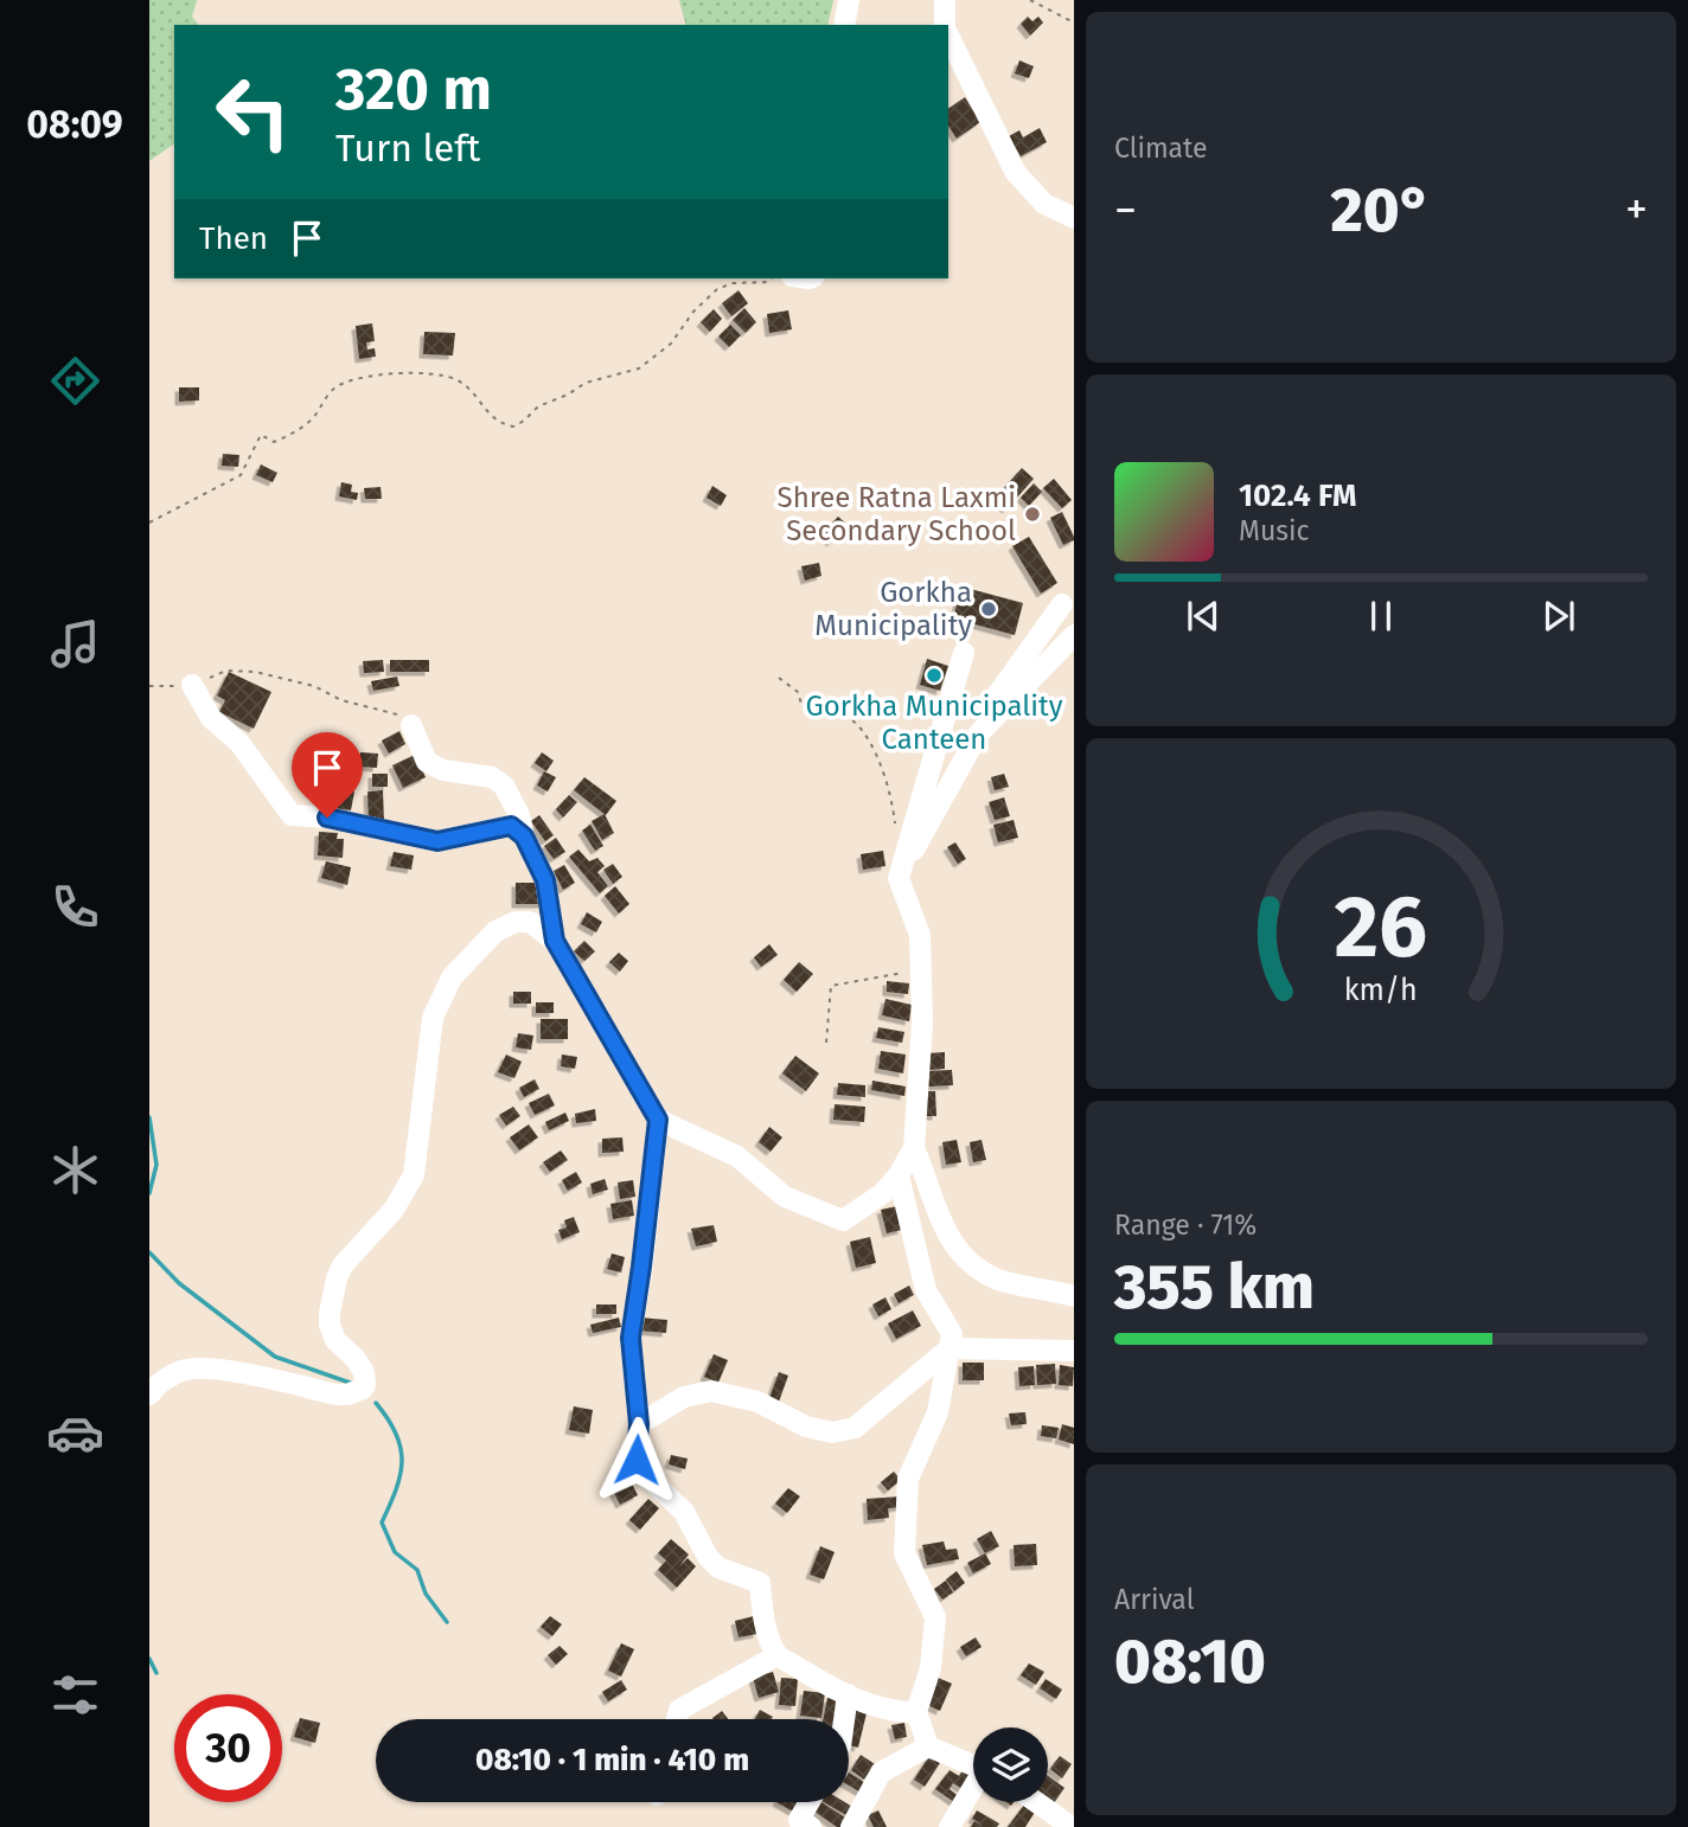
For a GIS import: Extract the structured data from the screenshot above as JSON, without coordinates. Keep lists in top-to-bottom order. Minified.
{"places":["Shree Ratna Laxmi Secondary School","Gorkha Municipality","Gorkha Municipality Canteen"],"page":{"tabs":"08:09","tile":["Climate",["Range · 71%","355 km"],["Arrival","08:10"]],"turn":["320 m","Turn left"],"heat":["−","20°","+"],"then":"Then","song":["102.4 FM","Music"],"limit":"30","trip":"08:10 · 1 min · 410 m","gauge":["26","km/h"]}}
